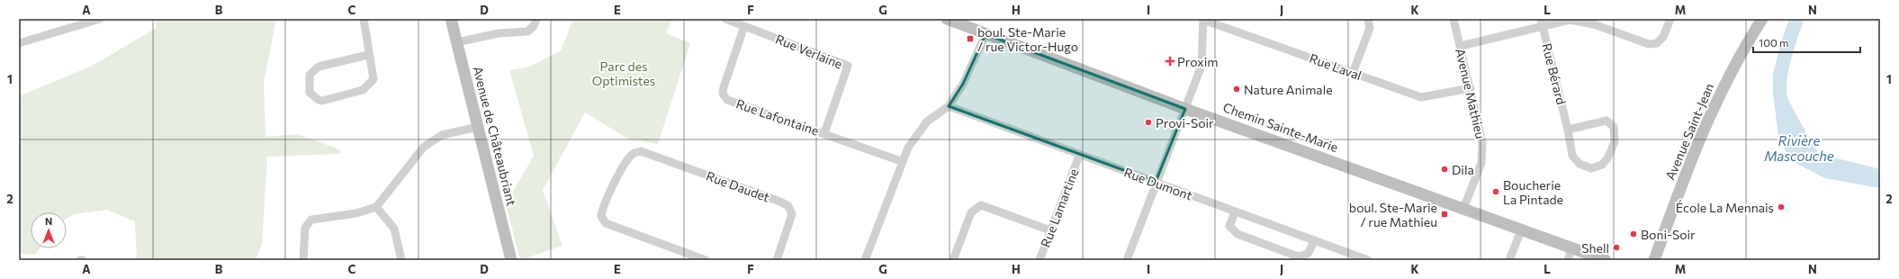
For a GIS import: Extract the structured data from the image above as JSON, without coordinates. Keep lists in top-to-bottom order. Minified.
{"streets":{"street":["Rue Verlaine","Rue Laval","Rue Bérard","Avenue Mathieu","Rue Lafontaine","Chemin Sainte-Marie","Avenue Saint-Jean","Avenue de Châteaubriant","Rue Dumont","Rue Daudet","Rue Lamartine"]},"crossings":[["Rue Verlaine","Rue Lafontaine"],["Rue Laval","Avenue Mathieu"],["Avenue Mathieu","Chemin Sainte-Marie"],["Rue Dumont","Rue Lamartine"]],"water":["Rivière Mascouche"],"parks":["Parc des Optimistes"],"places":{"transit":["boul. Ste-Marie / rue Victor-Hugo","boul. Ste-Marie / rue Mathieu"],"health":["Proxim"],"other":["Nature Animale","Provi-Soir","Dila","Boucherie La Pintade","École La Mennais","Boni-Soir","Shell"]},"scale_bar":"100 m","north":"top","grid":{"columns":["A","B","C","D","E","F","G","H","I","J","K","L","M","N"],"rows":["1","2"]}}
